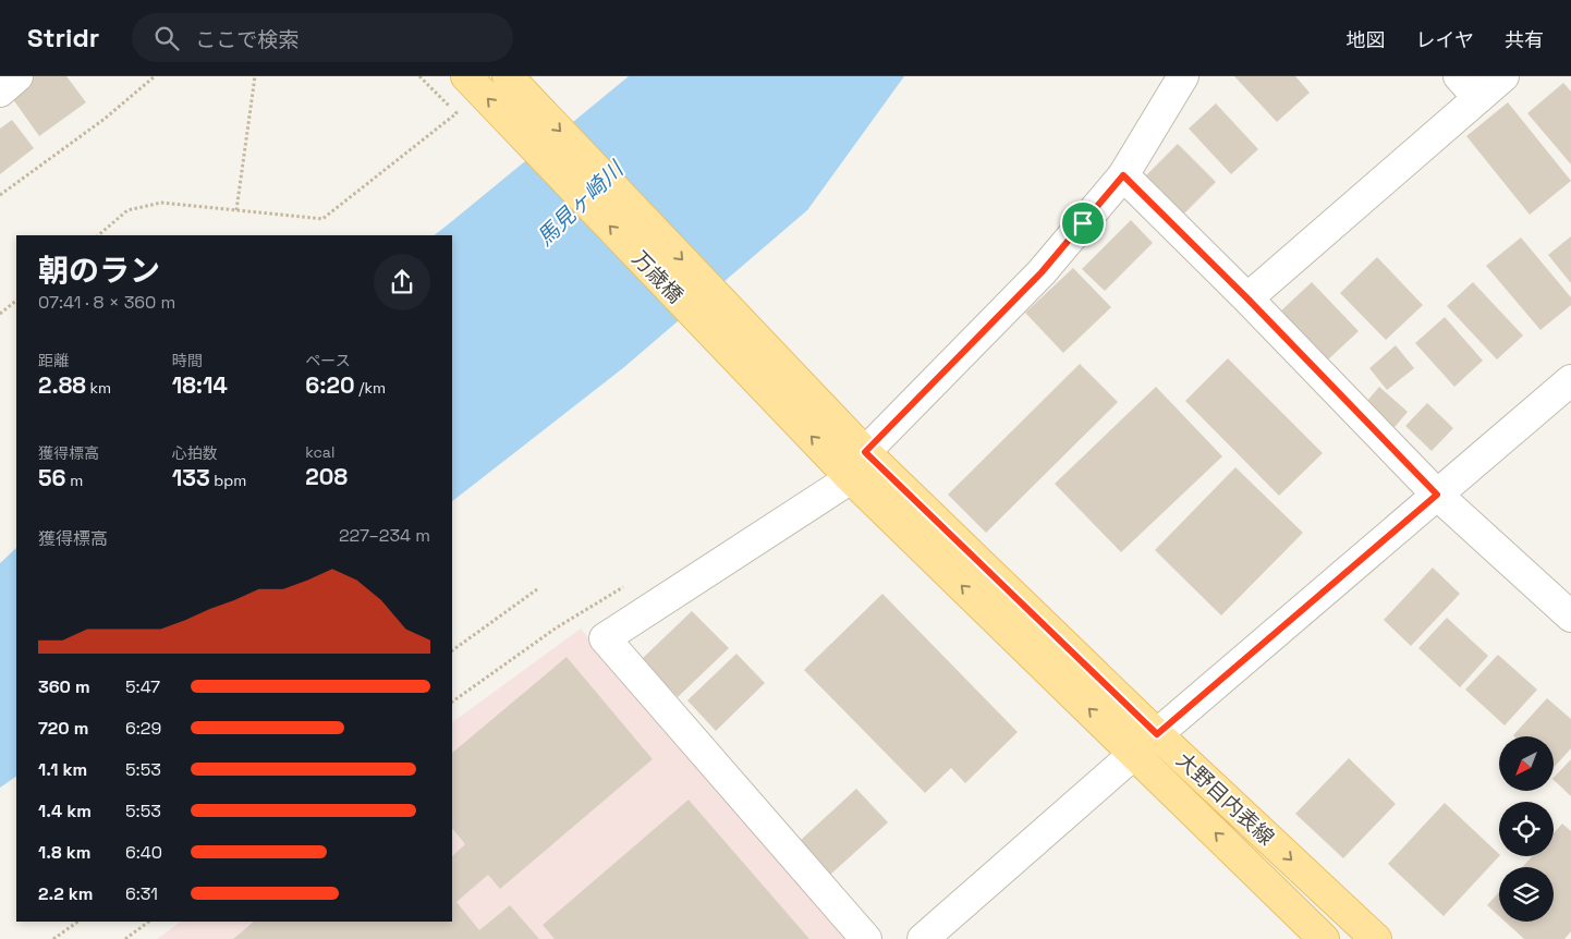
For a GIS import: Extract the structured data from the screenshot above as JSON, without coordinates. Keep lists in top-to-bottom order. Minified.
{"streets":{"main road":["万歳橋","大野目内表線"]},"crossings":[["万歳橋","大野目内表線"]],"water":["馬見ヶ崎川"],"north":"bottom left","page":{"header":"Stridr","search":"ここで検索","nav":["地図","レイヤ","共有"],"heading":["朝のラン","07:41 · 8 × 360 m"],"stats":[["距離","2.88 km"],["時間","18:14"],["ペース","6:20 /km"],["獲得標高","56 m"],["心拍数","133 bpm"],["kcal","208"]],"chart":["獲得標高","227–234 m"],"list":[{"name":"360 m","note":"5:47"},{"name":"720 m","note":"6:29"},{"name":"1.1 km","note":"5:53"},{"name":"1.4 km","note":"5:53"},{"name":"1.8 km","note":"6:40"},{"name":"2.2 km","note":"6:31"}]}}
